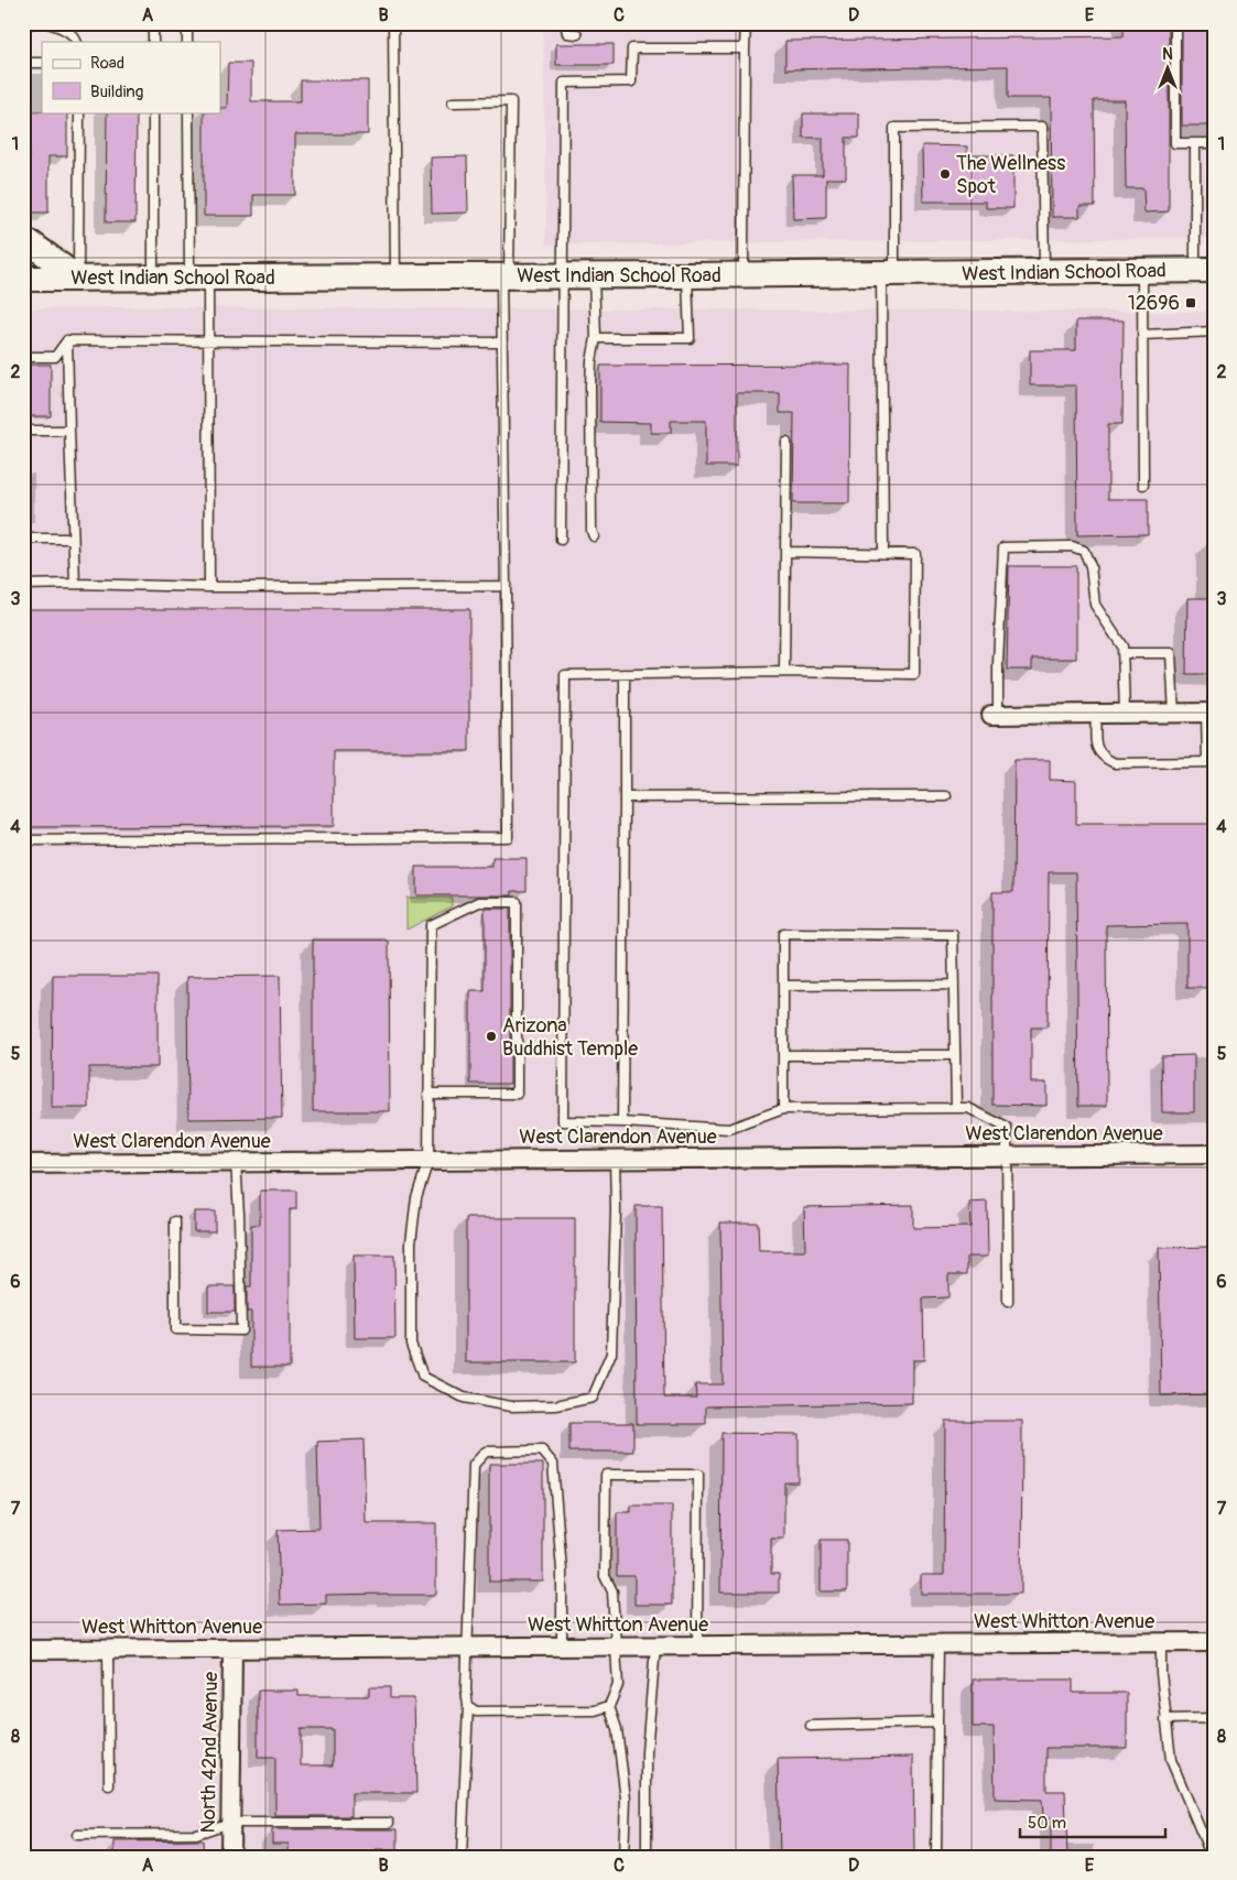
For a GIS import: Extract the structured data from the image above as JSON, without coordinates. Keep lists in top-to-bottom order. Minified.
{"streets":{"main road":["West Indian School Road"],"street":["West Clarendon Avenue","West Whitton Avenue","North 42nd Avenue"]},"crossings":[["West Whitton Avenue","North 42nd Avenue"]],"places":{"other":["The Wellness Spot","Arizona Buddhist Temple"],"transit":["12696"]},"legend":["Road","Building"],"scale_bar":"50 m","north":"top","grid":{"columns":["A","B","C","D","E"],"rows":["1","2","3","4","5","6","7","8"]}}
